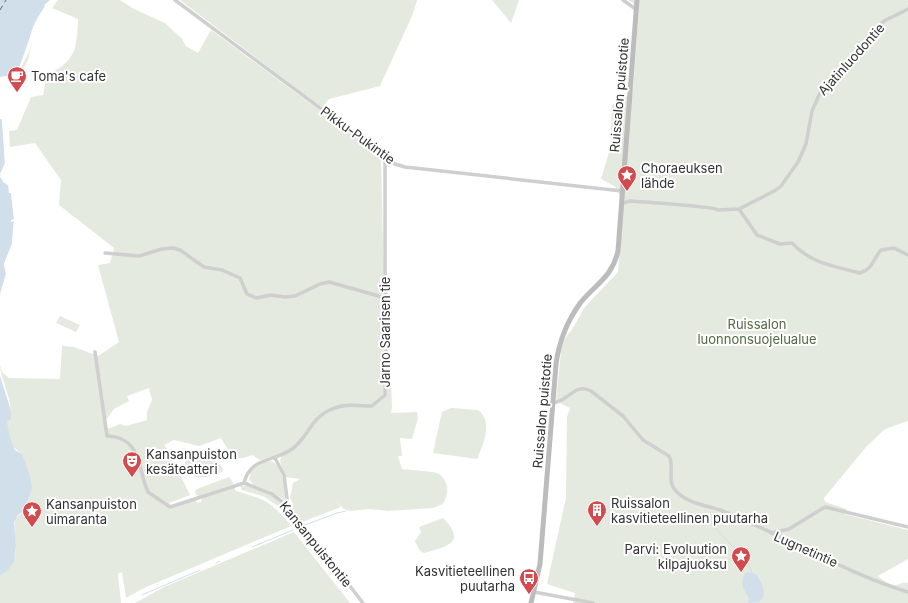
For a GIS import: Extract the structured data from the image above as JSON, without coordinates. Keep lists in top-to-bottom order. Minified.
{"streets":{"street":["Ajatinluodontie","Ruissalon puistotie","Pikku-Pukintie","Jarno Saarisen tie","Kansanpuistontie","Lugnetintie"]},"crossings":[["Ajatinluodontie","Ruissalon puistotie"],["Ruissalon puistotie","Pikku-Pukintie"],["Ruissalon puistotie","Lugnetintie"],["Pikku-Pukintie","Jarno Saarisen tie"],["Jarno Saarisen tie","Kansanpuistontie"]],"parks":["Ruissalon luonnonsuojelualue"],"places":{"cafe":["Toma's cafe"],"place":["Choraeuksen lähde","Kansanpuiston uimaranta","Parvi: Evoluution kilpajuoksu"],"theatre":["Kansanpuiston kesäteatteri"],"building":["Ruissalon kasvitieteellinen puutarha"],"bus stop":["Kasvitieteellinen puutarha"]}}
